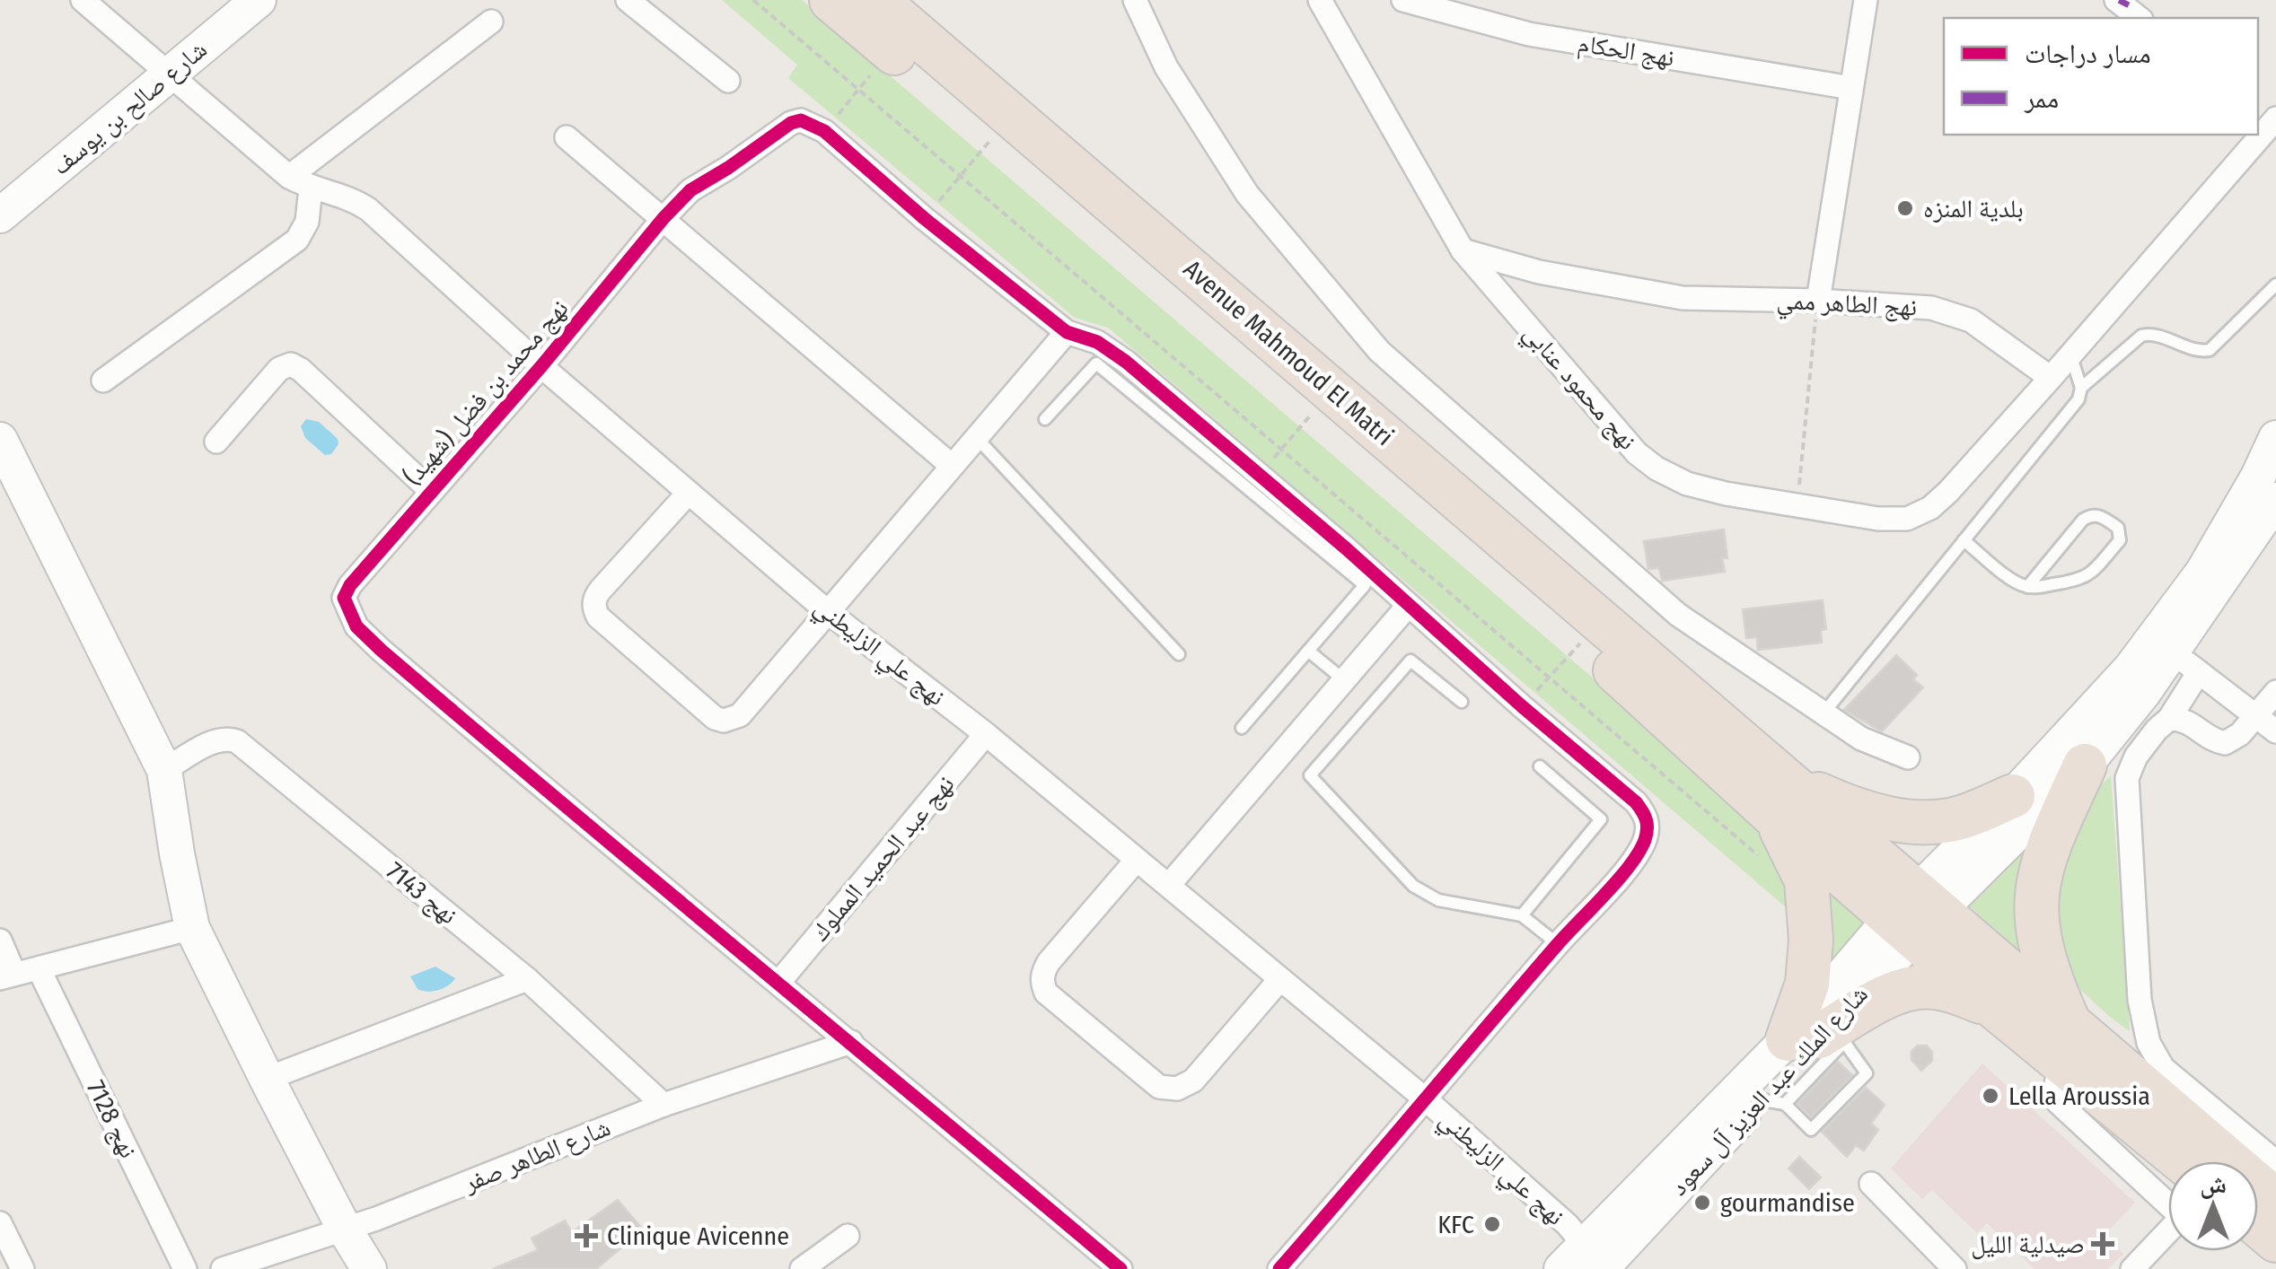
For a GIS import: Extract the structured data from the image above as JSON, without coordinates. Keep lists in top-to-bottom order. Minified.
{"streets":{"highway":["Avenue Mahmoud El Matri"],"main road":["شارع صالح بن يوسف","شارع الملك عبد العزيز آل سعود"],"street":["نهج الحكام","نهج الطاهر ممي","نهج محمود عنابي","نهج محمد بن فضل (شهيد)","نهج علي الزليطني","نهج عبد الحميد المملوك","نهج 7143","نهج 7128","شارع الطاهر صفر"]},"crossings":[["شارع صالح بن يوسف","نهج علي الزليطني"],["نهج الطاهر ممي","نهج محمود عنابي"],["نهج محمد بن فضل (شهيد)","نهج علي الزليطني"],["نهج محمد بن فضل (شهيد)","نهج عبد الحميد المملوك"],["نهج علي الزليطني","نهج عبد الحميد المملوك"],["نهج علي الزليطني","شارع الملك عبد العزيز آل سعود"],["نهج 7143","شارع الطاهر صفر"]],"places":{"other":["بلدية المنزه","Lella Aroussia","gourmandise","KFC"],"health":["Clinique Avicenne","صيدلية الليل"]},"legend":["مسار دراجات","ممر"],"north":"top"}
